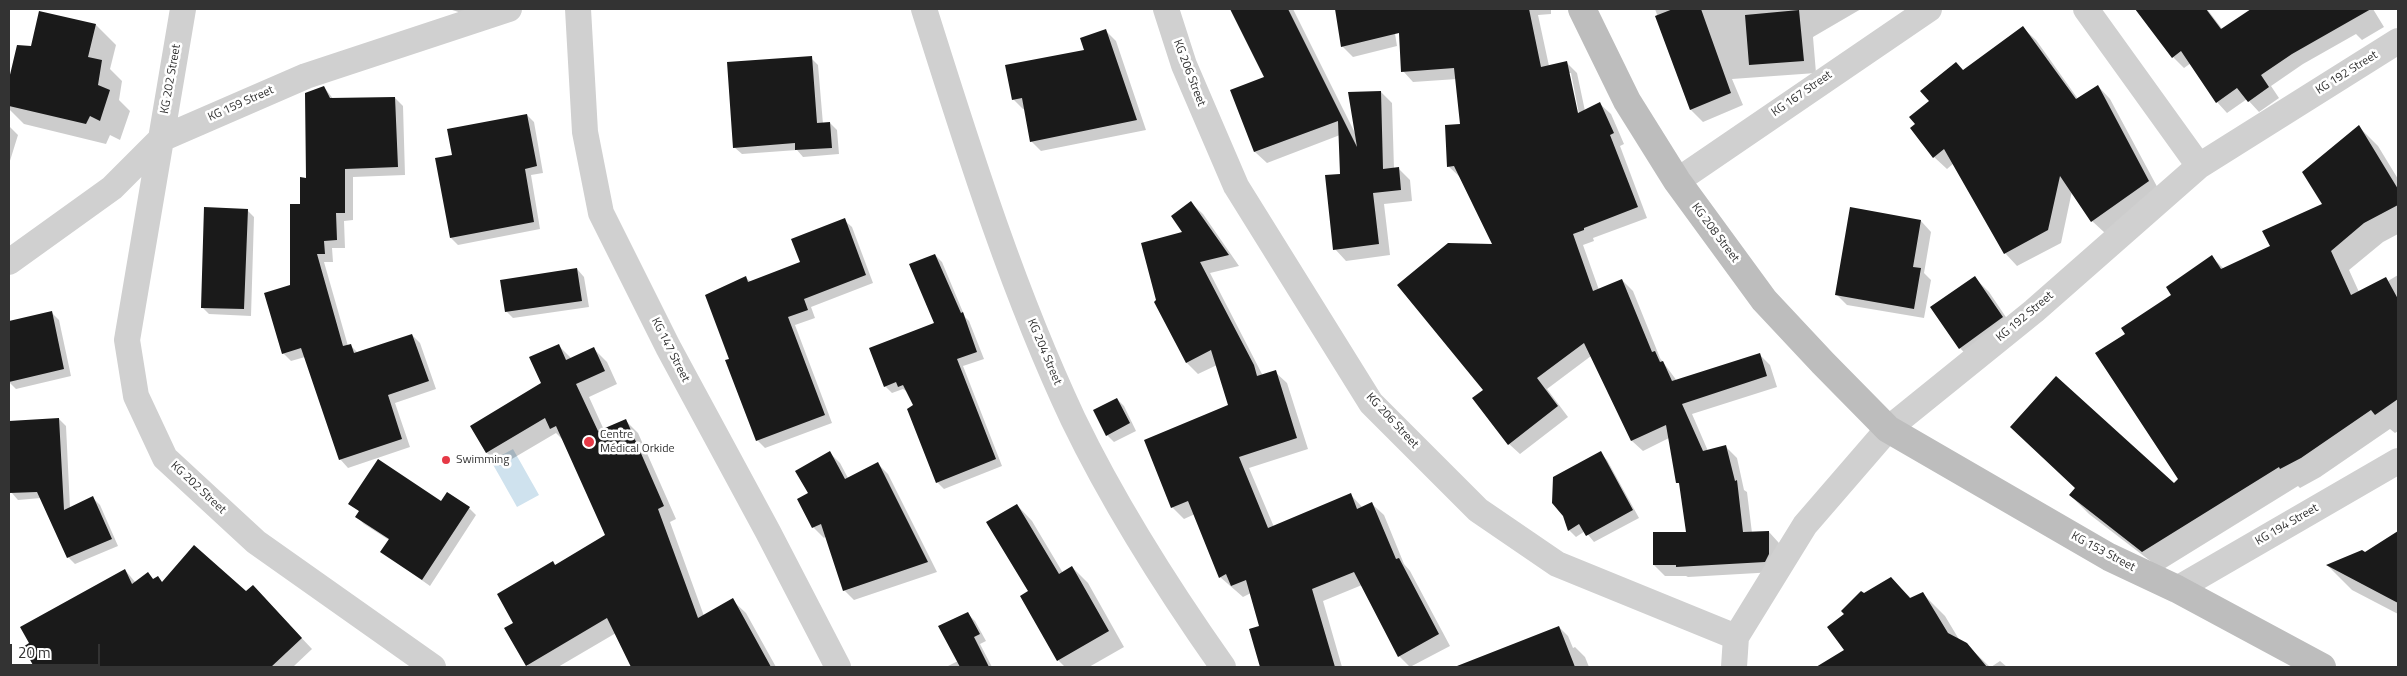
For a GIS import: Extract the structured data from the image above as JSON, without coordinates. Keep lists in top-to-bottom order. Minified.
{"streets":{"street":["KG 206 Street","KG 192 Street","KG 202 Street","KG 167 Street","KG 159 Street","KG 208 Street","KG 147 Street","KG 204 Street","KG 194 Street","KG 153 Street"]},"crossings":[["KG 206 Street","KG 192 Street"],["KG 192 Street","KG 208 Street"],["KG 192 Street","KG 153 Street"],["KG 202 Street","KG 159 Street"],["KG 167 Street","KG 208 Street"],["KG 208 Street","KG 153 Street"],["KG 194 Street","KG 153 Street"]],"places":["Centre Médical Orkide","Swimming"],"scale_bar":"20 m"}
